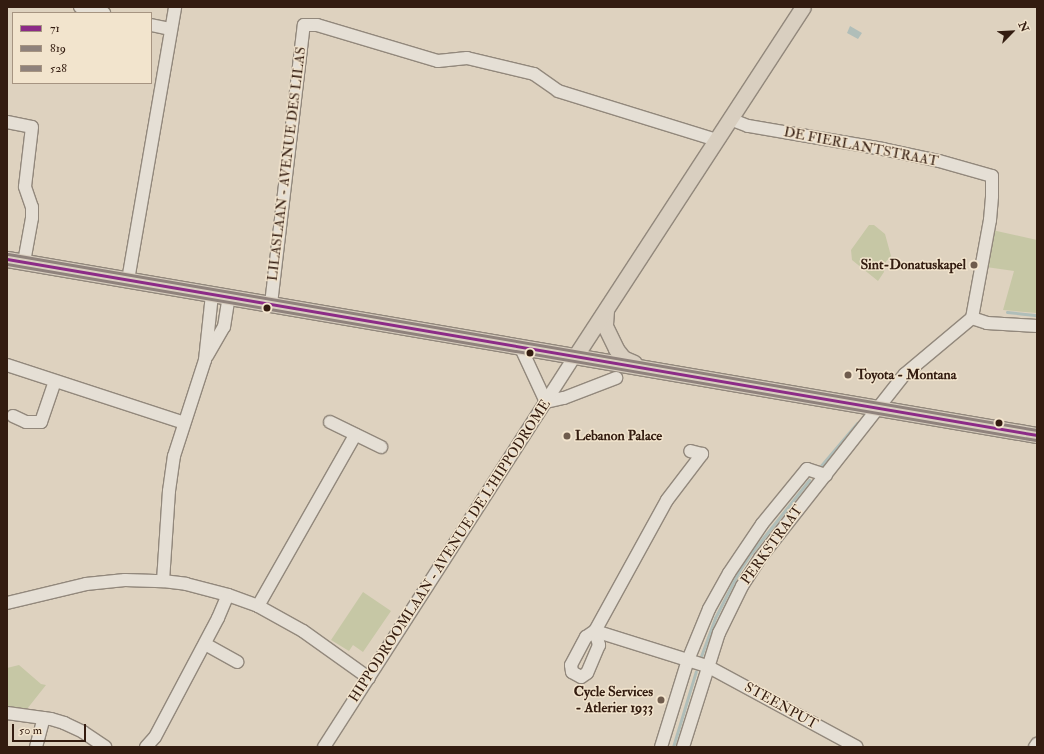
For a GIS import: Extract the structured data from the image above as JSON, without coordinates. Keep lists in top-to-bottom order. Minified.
{"streets":{"street":["DE FIERLANTSTRAAT","LILASLAAN - AVENUE DES LILAS","PERKSTRAAT","HIPPODROOMLAAN - AVENUE DE L'HIPPODROME","STEENPUT"]},"crossings":[["DE FIERLANTSTRAAT","PERKSTRAAT"],["PERKSTRAAT","STEENPUT"]],"places":["Sint-Donatuskapel","Toyota - Montana","Lebanon Palace","Cycle Services - Atlerier 1933"],"lines":["transit line 528","transit line 71","transit line 819"],"legend":["71","819","528"],"scale_bar":"50 m","north":"top right"}
